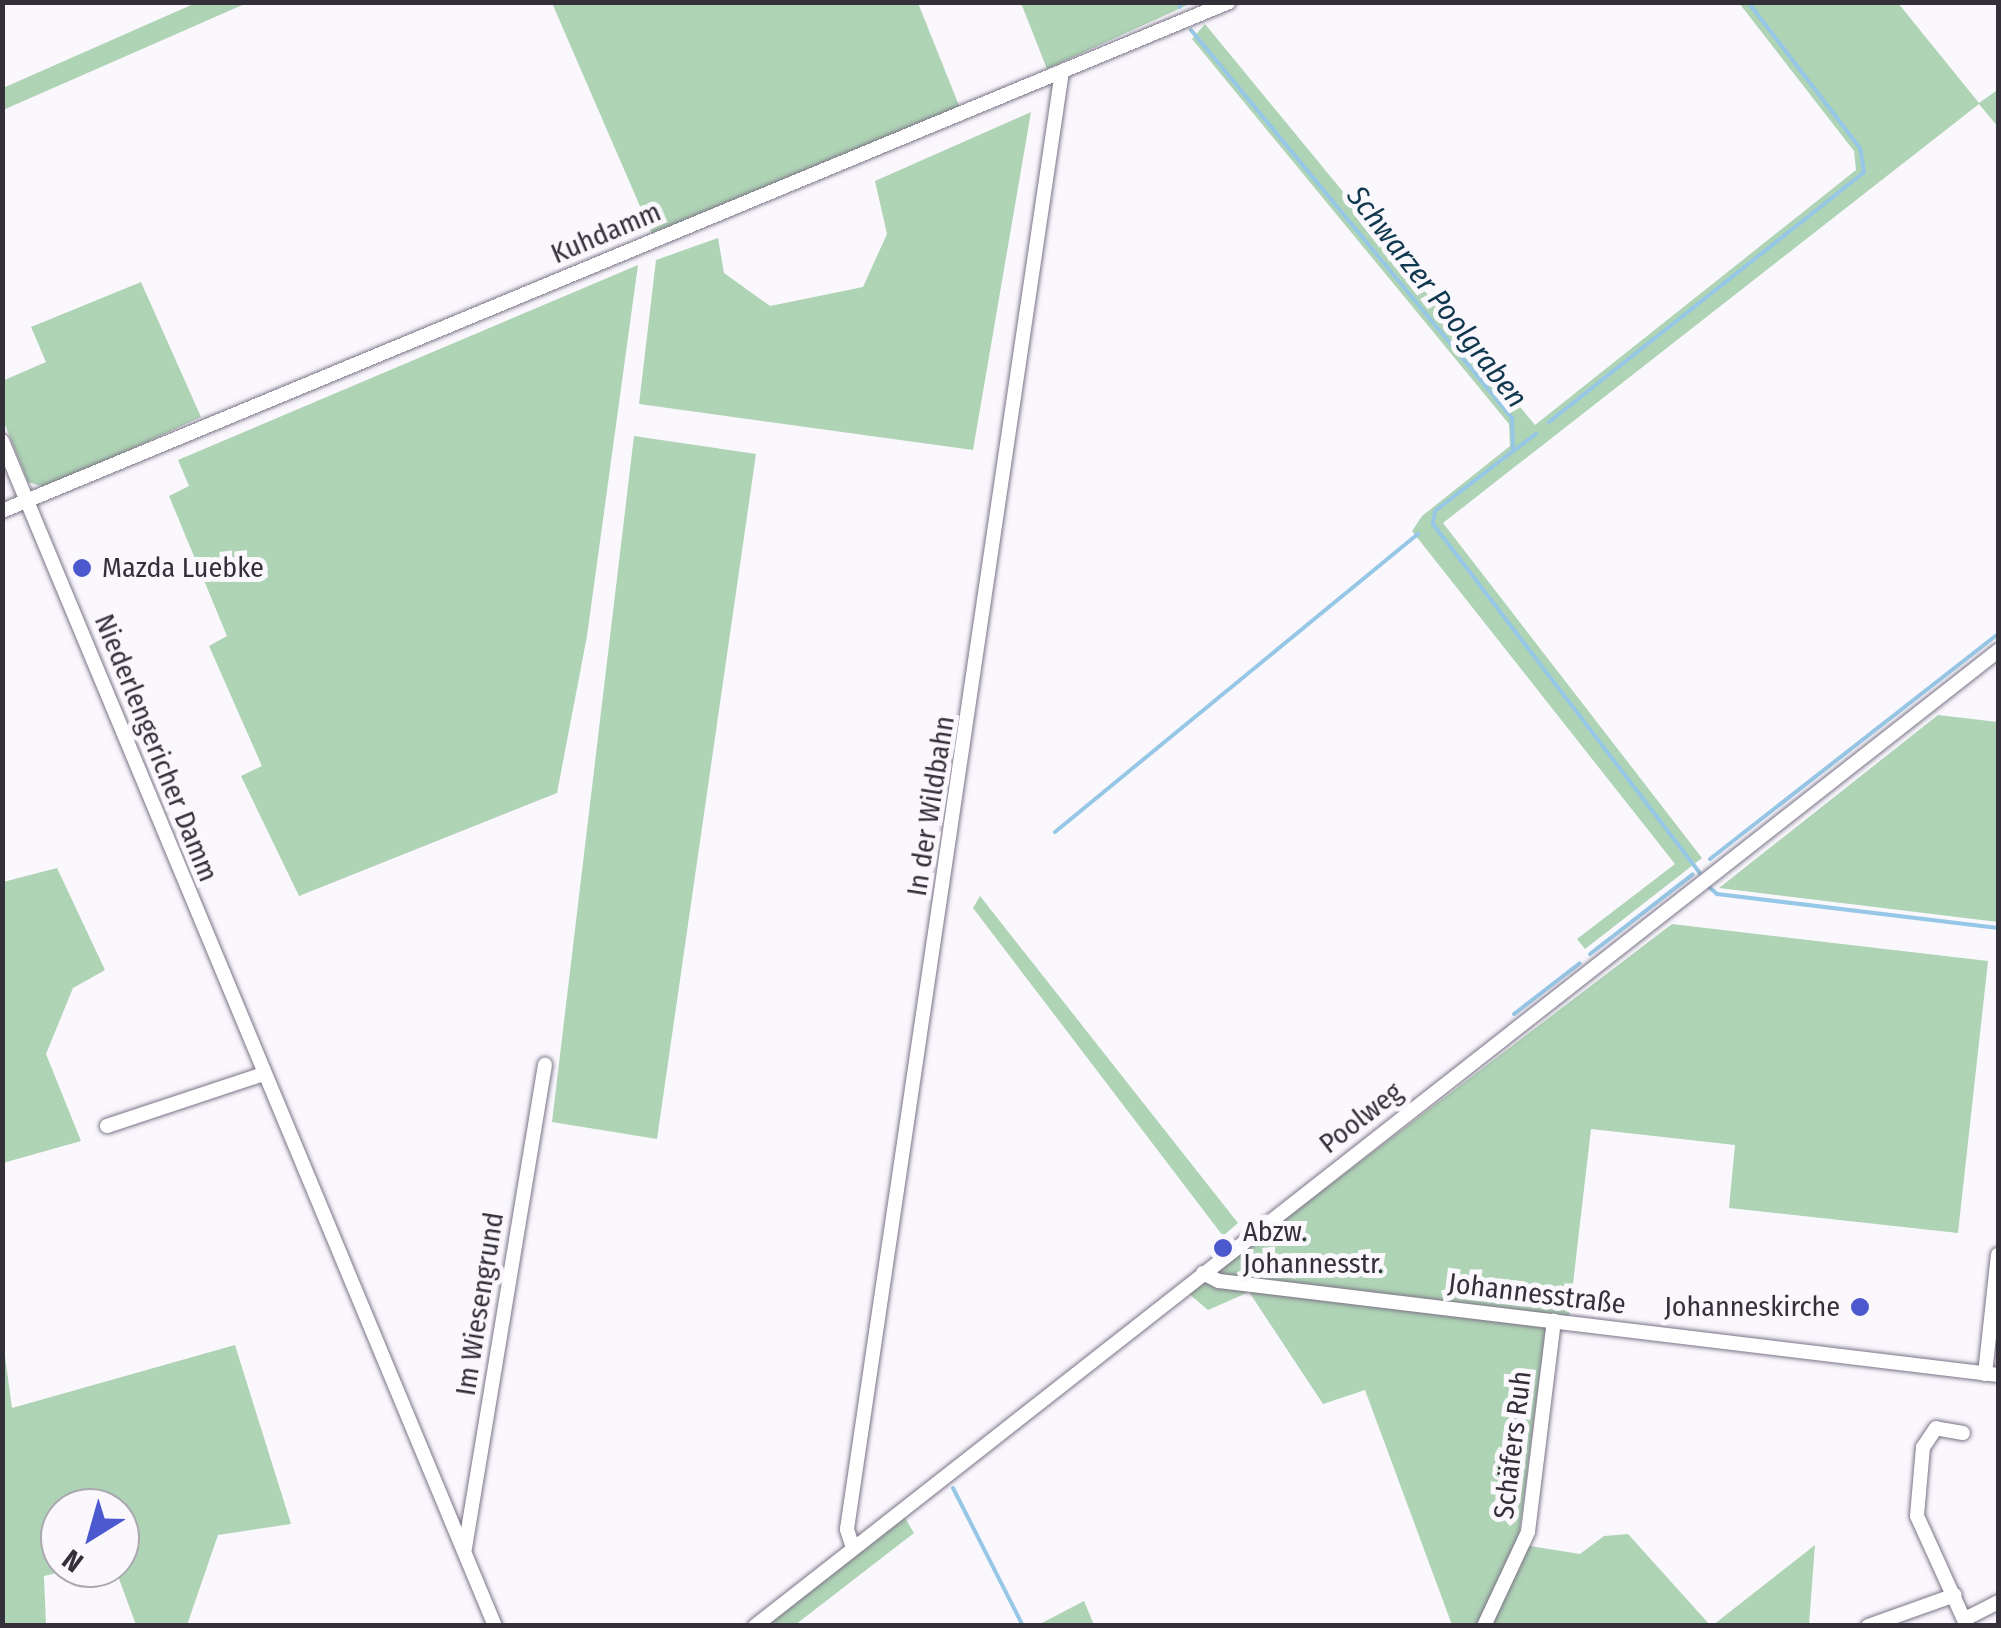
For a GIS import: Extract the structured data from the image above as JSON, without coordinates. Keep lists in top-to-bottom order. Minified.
{"streets":{"street":["Kuhdamm","Niederlengericher Damm","In der Wildbahn","Poolweg","Johannesstraße","Im Wiesengrund","Schäfers Ruh"]},"crossings":[["Kuhdamm","Niederlengericher Damm"],["Kuhdamm","In der Wildbahn"],["Niederlengericher Damm","Im Wiesengrund"],["In der Wildbahn","Poolweg"],["Poolweg","Johannesstraße"],["Johannesstraße","Schäfers Ruh"]],"water":["Schwarzer Poolgraben"],"places":["Mazda Luebke","Abzw. Johannesstr.","Johanneskirche"],"north":"bottom left"}
